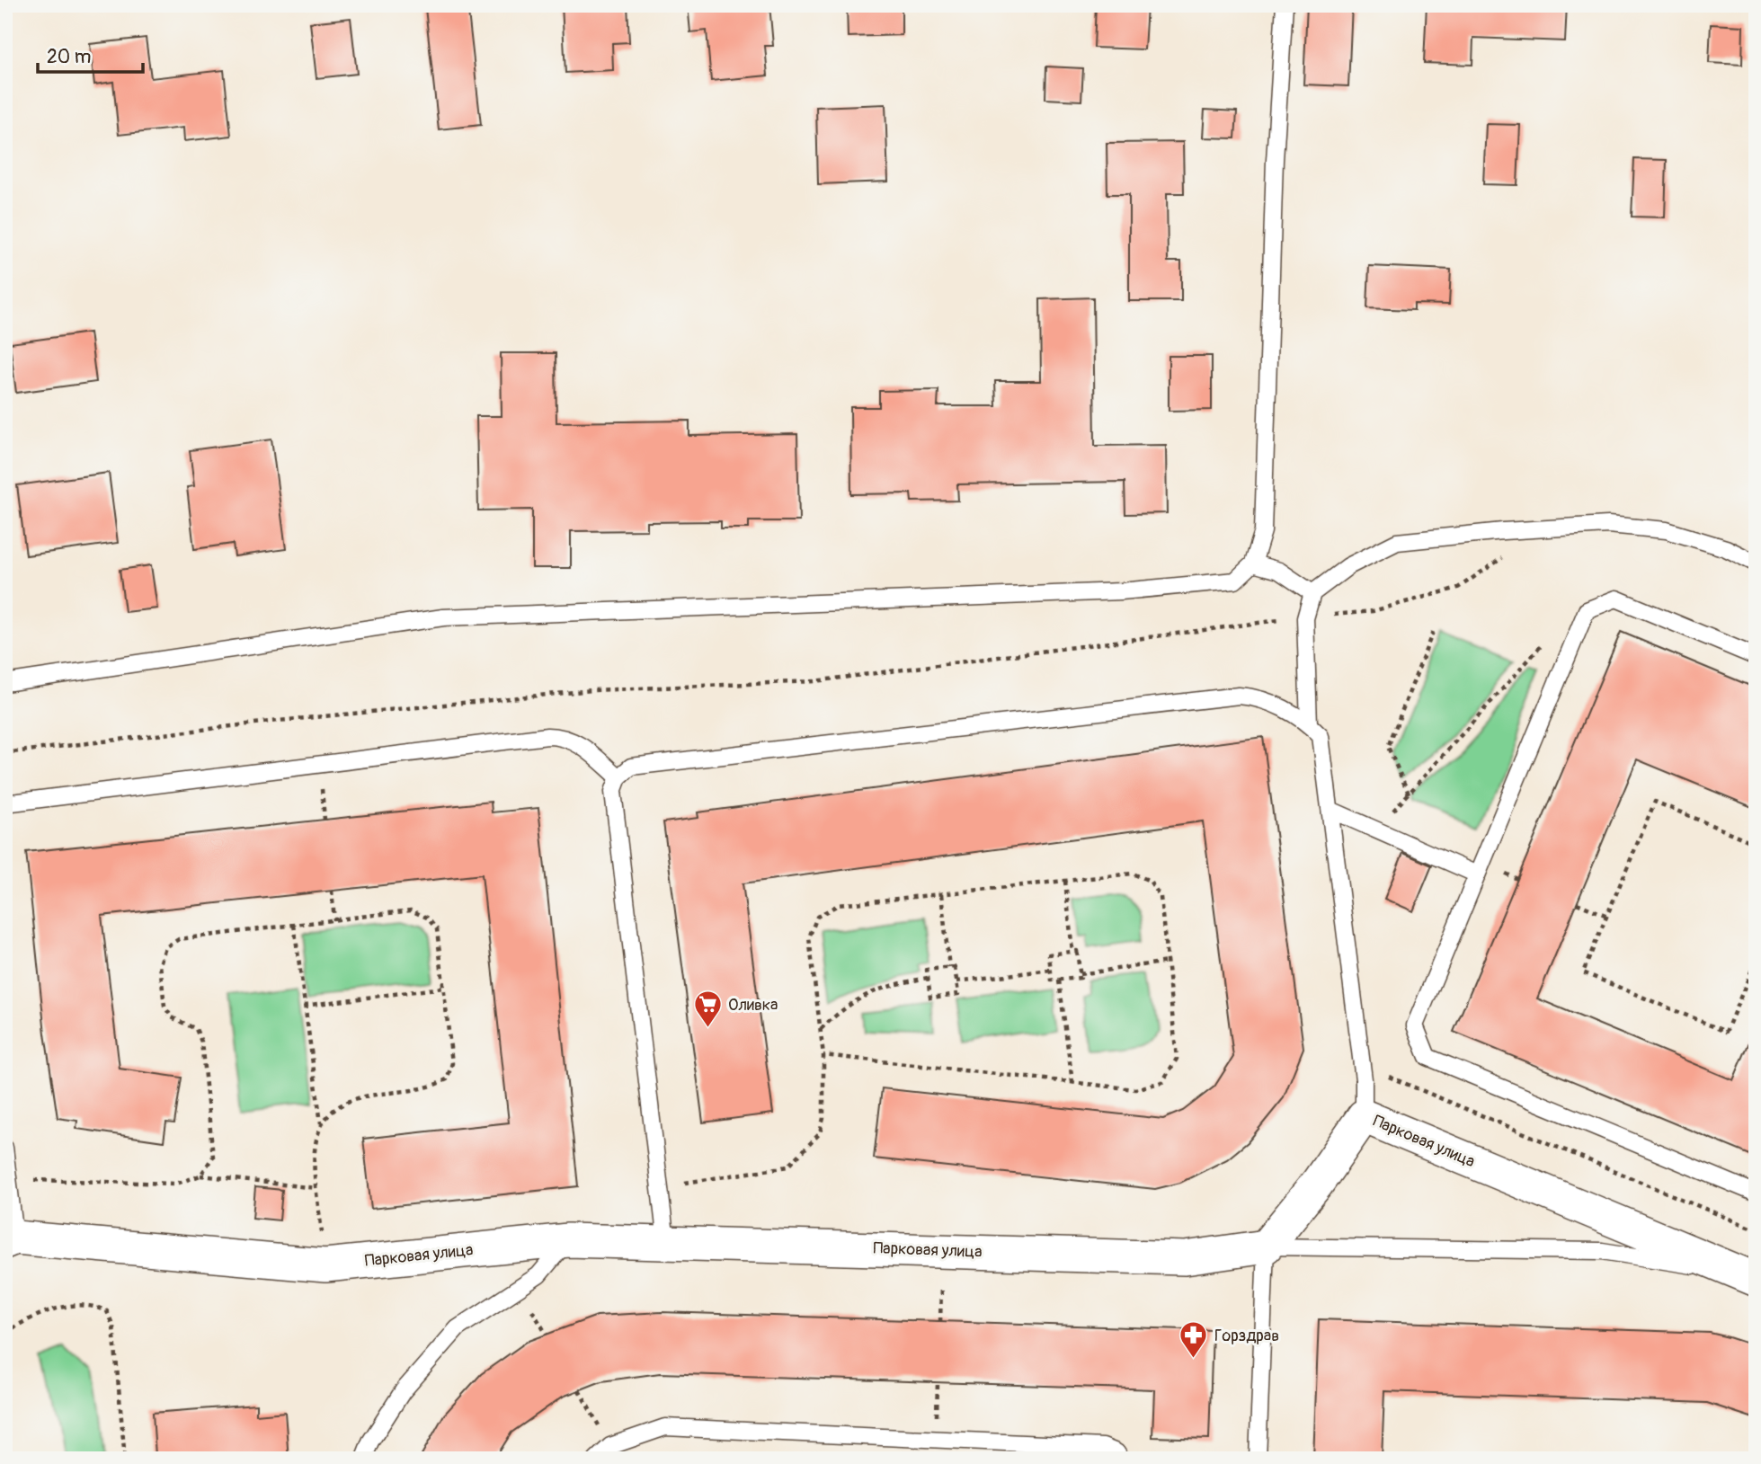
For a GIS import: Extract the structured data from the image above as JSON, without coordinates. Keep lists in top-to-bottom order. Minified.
{"streets":{"street":["Парковая улица"]},"places":{"supermarket":["Оливка"],"pharmacy":["Горздрав"]},"scale_bar":"20 m"}
